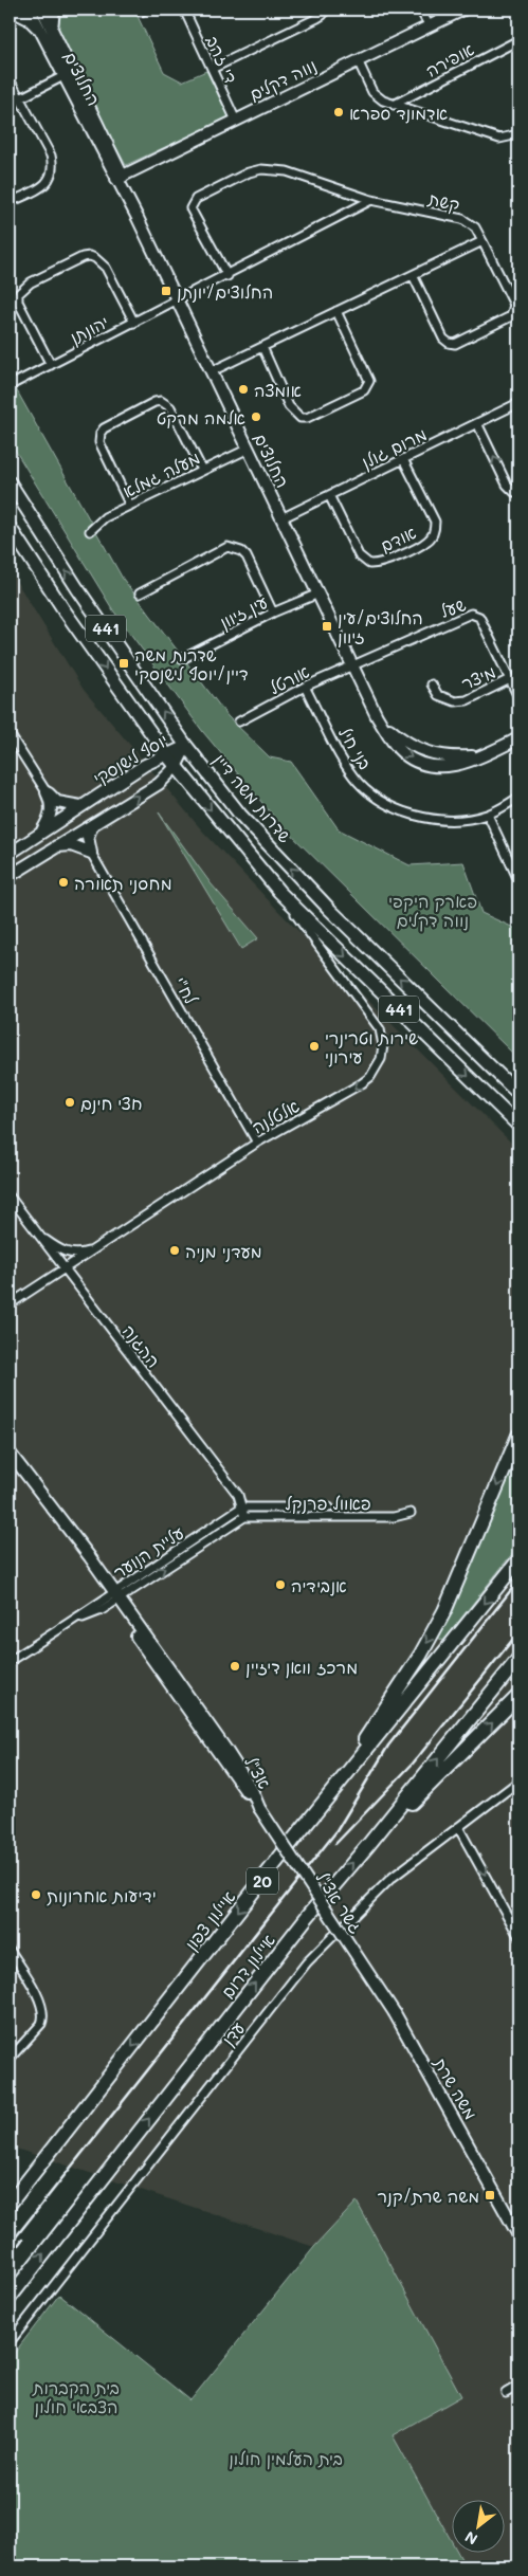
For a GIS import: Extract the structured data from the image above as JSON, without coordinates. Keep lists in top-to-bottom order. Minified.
{"streets":{"highway":["20","איילון צפון","איילון דרום"],"main road":["441","שדרות משה דיין"],"street":["די זהב","אופירה","החלוצים","נווה דקלים","קשת","יהונתן","מרום גולן","מעלה גמלא","אודם","שעל","עין זיוון","מיצר","אורטל","בני חיל","יוסף לישנסקי","לח\"י","אלטלנה","ההגנה","פאוול פרנקל","עליית הנוער","אצ\"ל","גשר אצ\"ל","עדן","משה שרת"]},"crossings":[["די זהב","נווה דקלים"],["החלוצים","נווה דקלים"],["החלוצים","יהונתן"],["החלוצים","מרום גולן"],["החלוצים","מעלה גמלא"],["החלוצים","שעל"],["החלוצים","עין זיוון"],["החלוצים","אורטל"],["מרום גולן","אודם"],["שעל","מיצר"],["שעל","אורטל"],["441","יוסף לישנסקי"],["441","אלטלנה"],["אורטל","בני חיל"],["יוסף לישנסקי","שדרות משה דיין"],["לח\"י","אלטלנה"],["אלטלנה","ההגנה"],["ההגנה","פאוול פרנקל"],["ההגנה","עליית הנוער"],["פאוול פרנקל","עליית הנוער"],["עליית הנוער","אצ\"ל"],["אצ\"ל","גשר אצ\"ל"],["גשר אצ\"ל","משה שרת"]],"parks":["פארק היקפי נווה דקלים","בית הקברות הצבאי חולון","בית העלמין חולון"],"places":{"other":["אדמונד ספרא","אומצה","אלמה מרקט","מחסני תאורה","שירות וטרינרי עירוני","חצי חינם","מעדני מניה","אנבידיה","מרכז וואן דיזיין","ידיעות אחרונות"],"transit":["החלוצים/יונתן","החלוצים/עין זיוון","שדרות משה דיין/יוסף לישנסקי","משה שרת/קנר"]},"north":"bottom left"}
